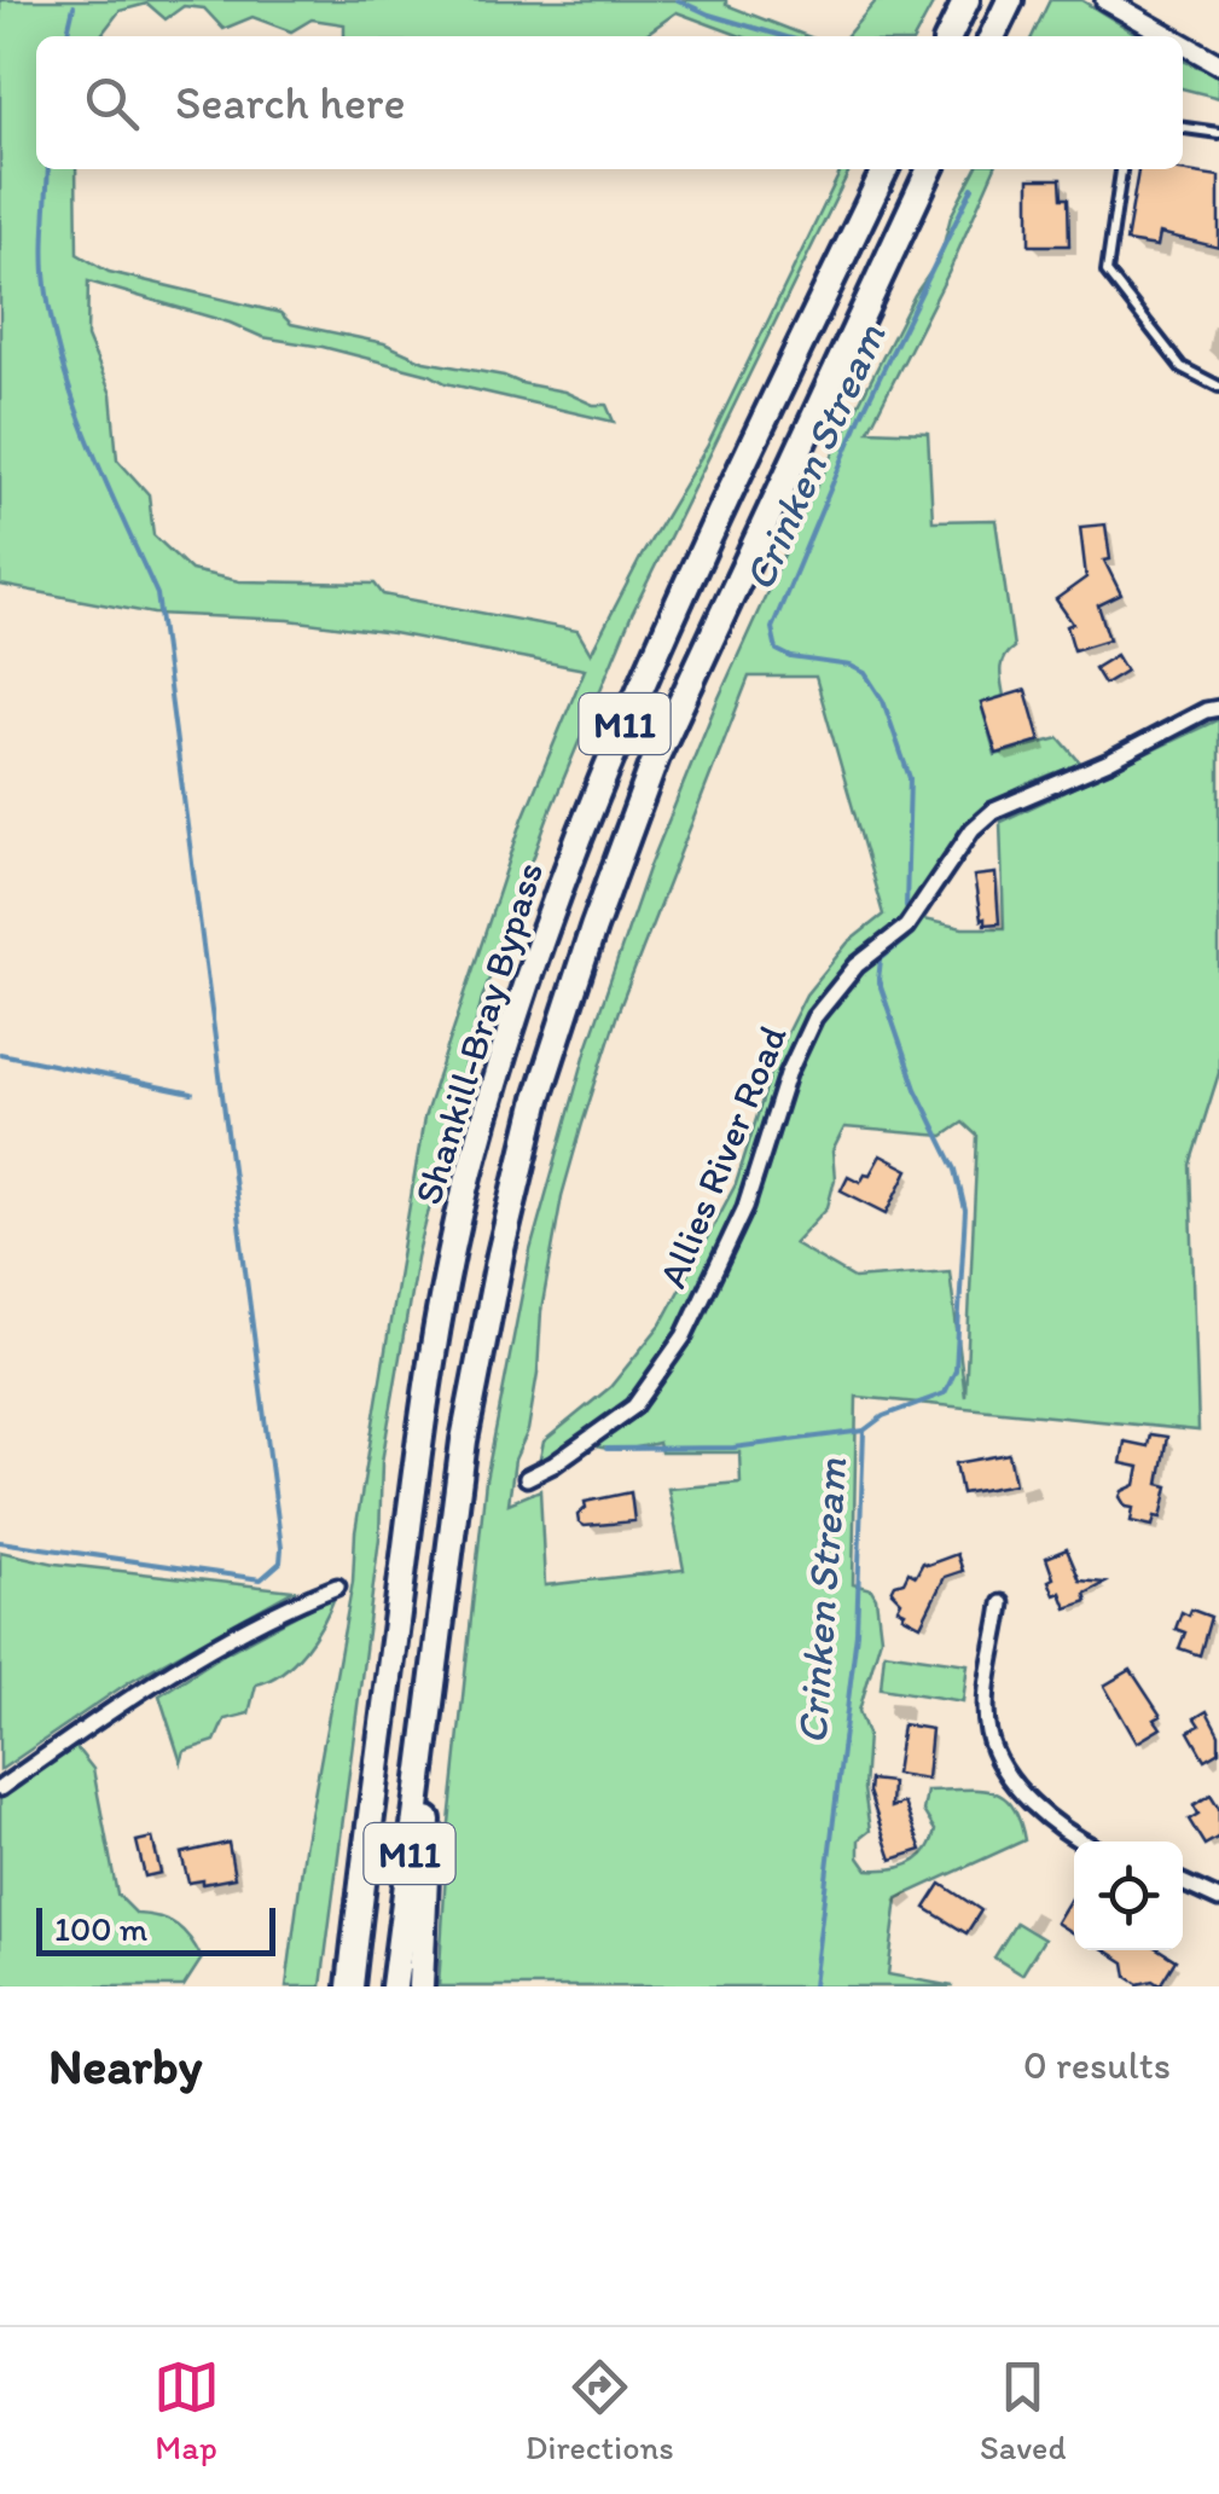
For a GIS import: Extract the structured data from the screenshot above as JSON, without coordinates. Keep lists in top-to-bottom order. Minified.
{"streets":{"highway":["M11","Shankill-Bray Bypass"],"street":["Allies River Road"]},"water":["Crinken Stream"],"scale_bar":"100 m","page":{"search":"Search here","scale":"100 m","heading":["Nearby","0 results"],"nav":["Map","Directions","Saved"]}}
